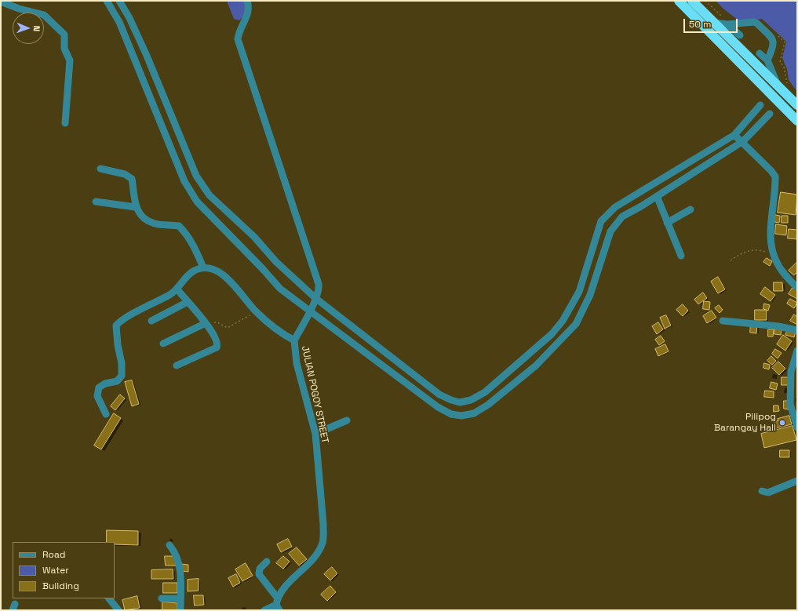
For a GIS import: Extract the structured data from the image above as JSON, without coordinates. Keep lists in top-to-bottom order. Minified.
{"streets":{"street":["JULIAN POGOY STREET"]},"places":["Pilipog Barangay Hall"],"legend":["Road","Water","Building"],"scale_bar":"50 m","north":"right"}
